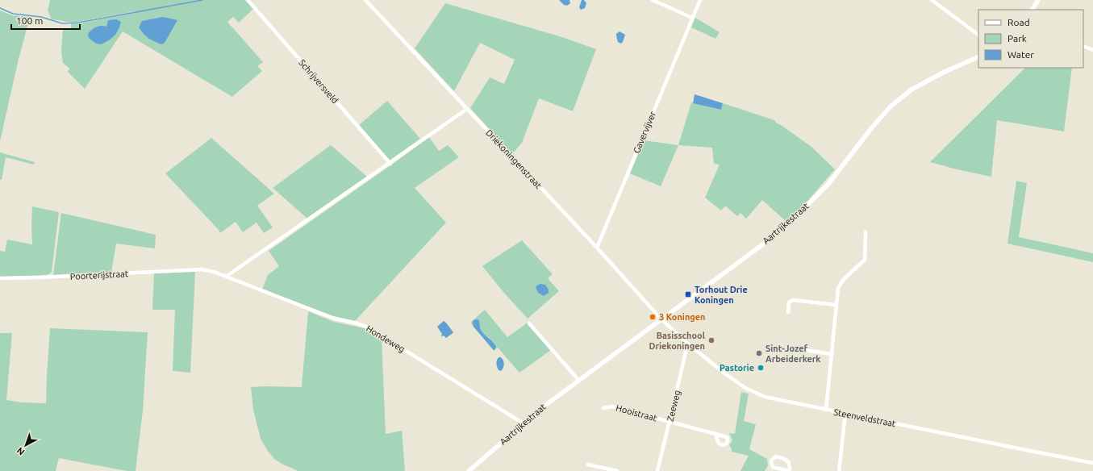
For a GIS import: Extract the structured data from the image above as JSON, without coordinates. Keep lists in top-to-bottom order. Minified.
{"streets":{"street":["Schrijversveld","Gavervijver","Driekoningenstraat","Aartrijkestraat","Poorterijstraat","Hondeweg","Zeeweg","Hooistraat","Steenveldstraat"]},"crossings":[["Gavervijver","Driekoningenstraat"],["Driekoningenstraat","Aartrijkestraat"],["Driekoningenstraat","Steenveldstraat"],["Aartrijkestraat","Hondeweg"],["Aartrijkestraat","Steenveldstraat"],["Poorterijstraat","Hondeweg"],["Zeeweg","Hooistraat"],["Zeeweg","Steenveldstraat"]],"places":{"transit":["Torhout Drie Koningen"],"other":["3 Koningen","Basisschool Driekoningen","Sint-Jozef Arbeiderkerk","Pastorie"]},"legend":["Road","Park","Water"],"scale_bar":"100 m","north":"bottom left"}
